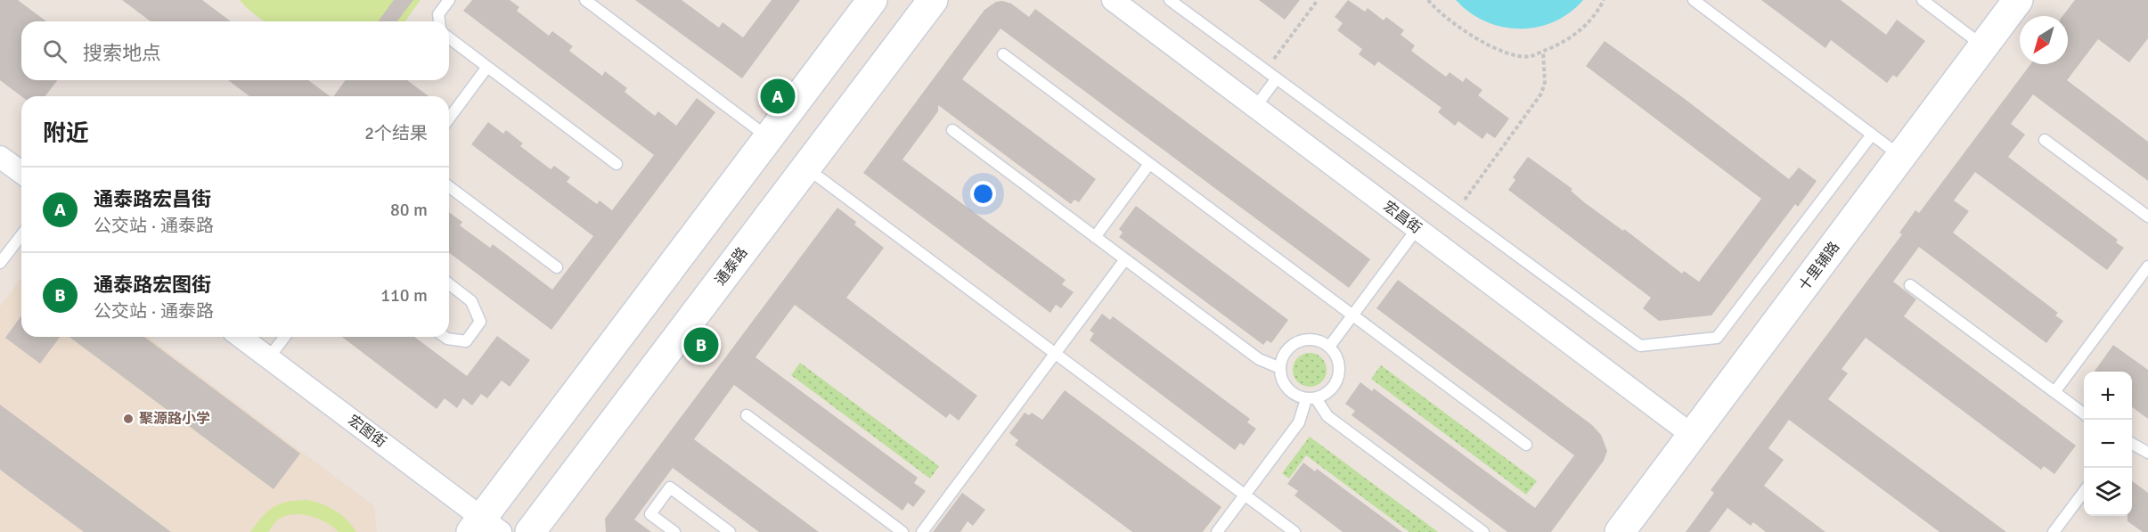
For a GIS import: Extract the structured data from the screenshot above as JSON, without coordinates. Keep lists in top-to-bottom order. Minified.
{"streets":{"street":["宏昌街","通泰路","十里铺路","宏图街"]},"crossings":[["宏昌街","十里铺路"]],"places":["聚源路小学"],"north":"bottom left","page":{"search":"搜索地点","pins":["A","B"],"heading":["附近","2个结果"],"list":[{"mark":"A","name":"通泰路宏昌街","note":"公交站 · 通泰路","value":"80 m"},{"mark":"B","name":"通泰路宏图街","note":"公交站 · 通泰路","value":"110 m"}],"map_buttons":["+","−"]}}
